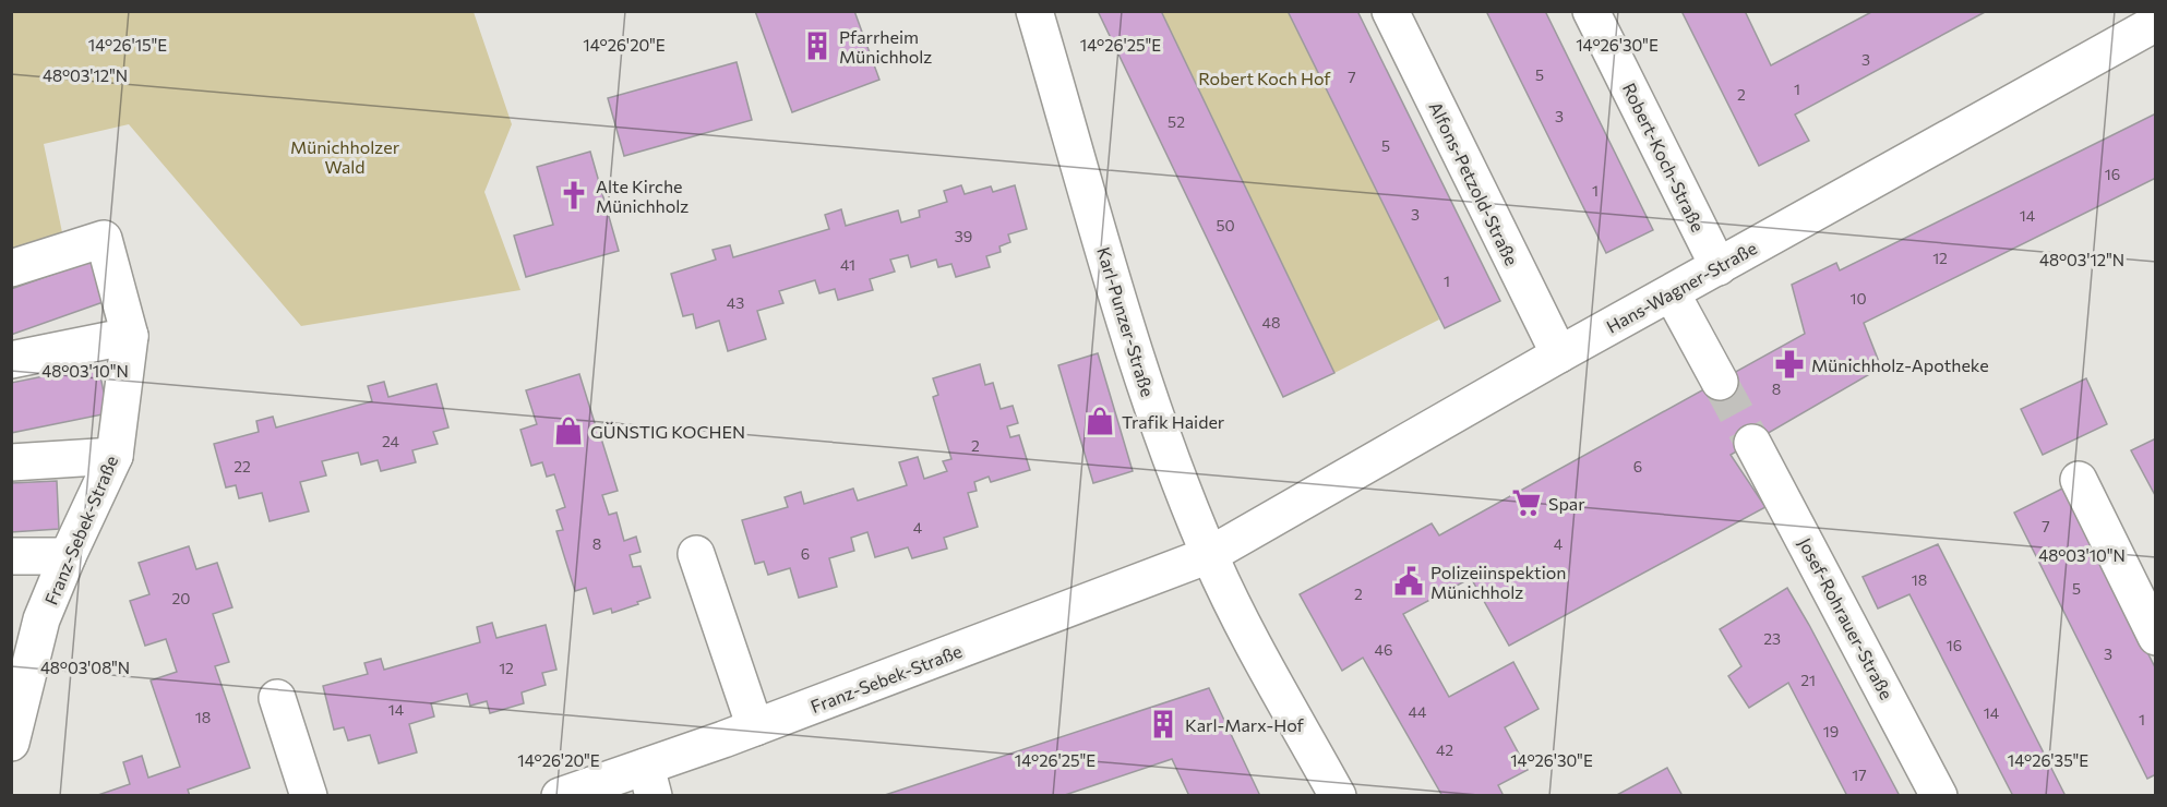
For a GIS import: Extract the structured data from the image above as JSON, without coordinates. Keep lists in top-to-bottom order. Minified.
{"streets":{"street":["Robert-Koch-Straße","Alfons-Petzold-Straße","Hans-Wagner-Straße","Karl-Punzer-Straße","Franz-Sebek-Straße","Josef-Rohrauer-Straße"]},"crossings":[["Robert-Koch-Straße","Hans-Wagner-Straße"],["Alfons-Petzold-Straße","Hans-Wagner-Straße"],["Hans-Wagner-Straße","Karl-Punzer-Straße"],["Hans-Wagner-Straße","Franz-Sebek-Straße"],["Karl-Punzer-Straße","Franz-Sebek-Straße"]],"parks":["Robert Koch Hof","Münichholzer Wald"],"places":{"building":["Pfarrheim Münichholz","Karl-Marx-Hof"],"church":["Alte Kirche Münichholz"],"pharmacy":["Münichholz-Apotheke"],"shop":["Trafik Haider","GÜNSTIG KOCHEN"],"supermarket":["Spar"],"public building":["Polizeiinspektion Münichholz"]},"house_numbers":["3","5","7","1","2","3","52","5","16","1","3","14","50","39","12","41","1","10","43","48","8","24","2","22","6","7","4","8","4","6","18","5","2","20","23","16","46","3","12","21","14","44","14","18","1","19","42","17"],"coordinates":["14°26'15\"E","14°26'20\"E","14°26'25\"E","14°26'30\"E","48°03'12\"N","48°03'10\"N","48°03'08\"N","14°26'35\"E"]}
